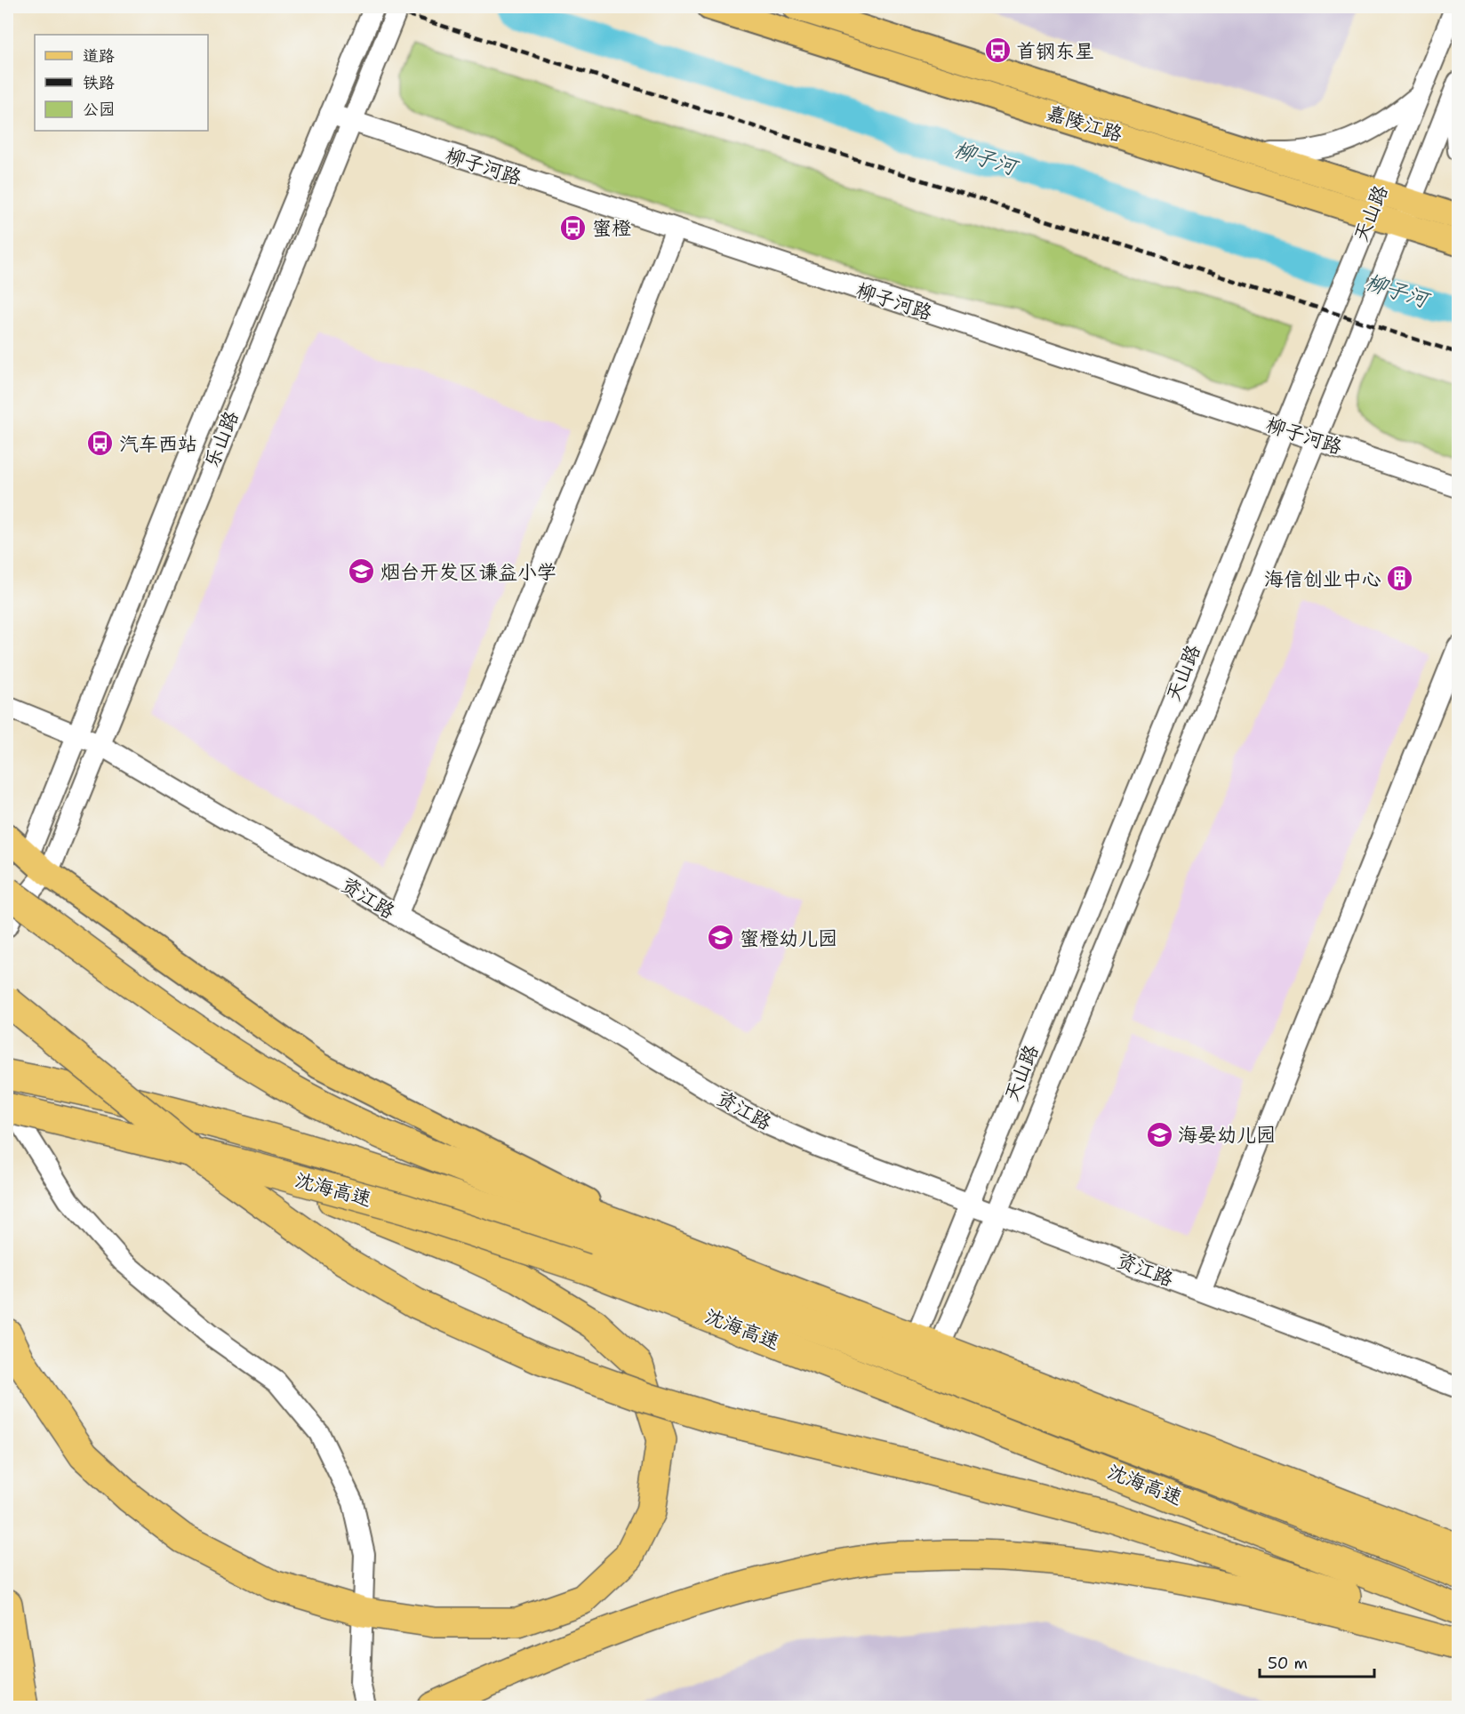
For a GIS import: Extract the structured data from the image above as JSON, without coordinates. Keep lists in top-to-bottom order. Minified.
{"streets":{"highway":["沈海高速"],"main road":["嘉陵江路"],"street":["柳子河路","天山路","乐山路","资江路"]},"crossings":[["嘉陵江路","天山路"],["柳子河路","天山路"],["柳子河路","乐山路"],["天山路","资江路"],["乐山路","资江路"]],"water":["柳子河"],"places":{"bus stop":["首钢东星","蜜橙","汽车西站"],"school or university":["烟台开发区谦益小学","蜜橙幼儿园","海晏幼儿园"],"building":["海信创业中心"]},"legend":["道路","铁路","公园"],"scale_bar":"50 m"}
